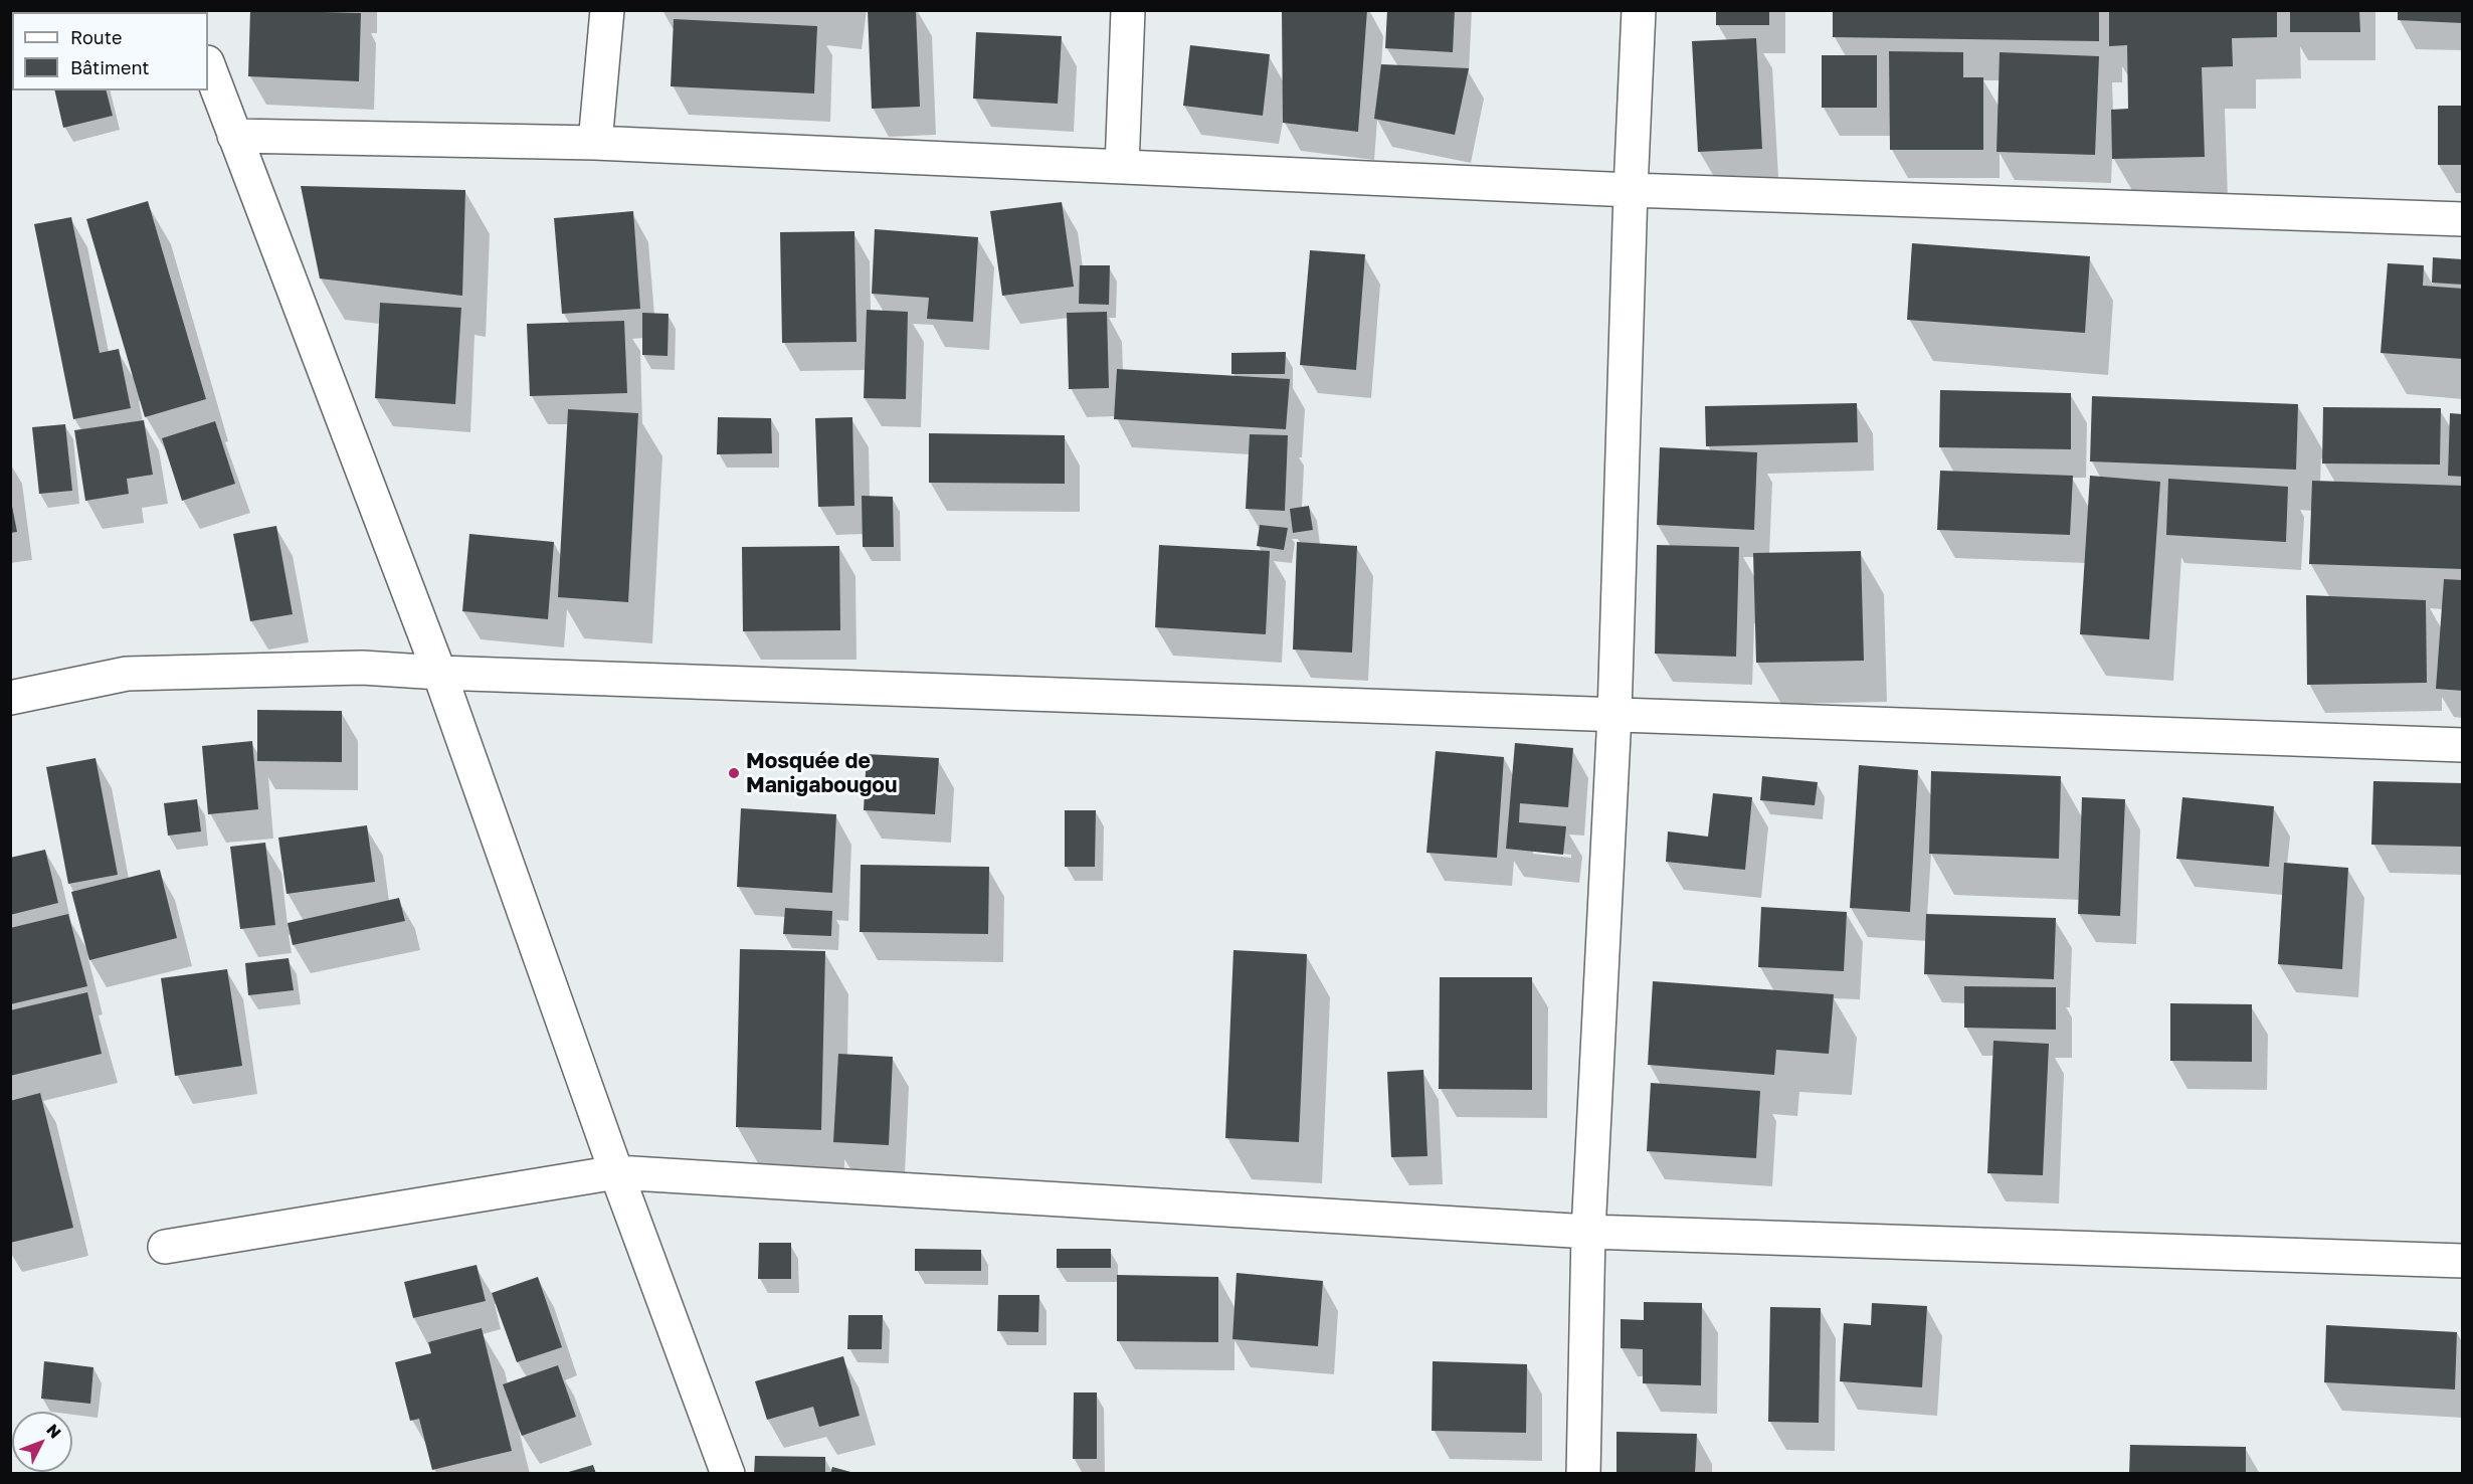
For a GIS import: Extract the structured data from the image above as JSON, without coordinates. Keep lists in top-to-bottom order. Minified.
{"places":["Mosquée de Manigabougou"],"legend":["Route","Bâtiment"],"north":"top right"}
